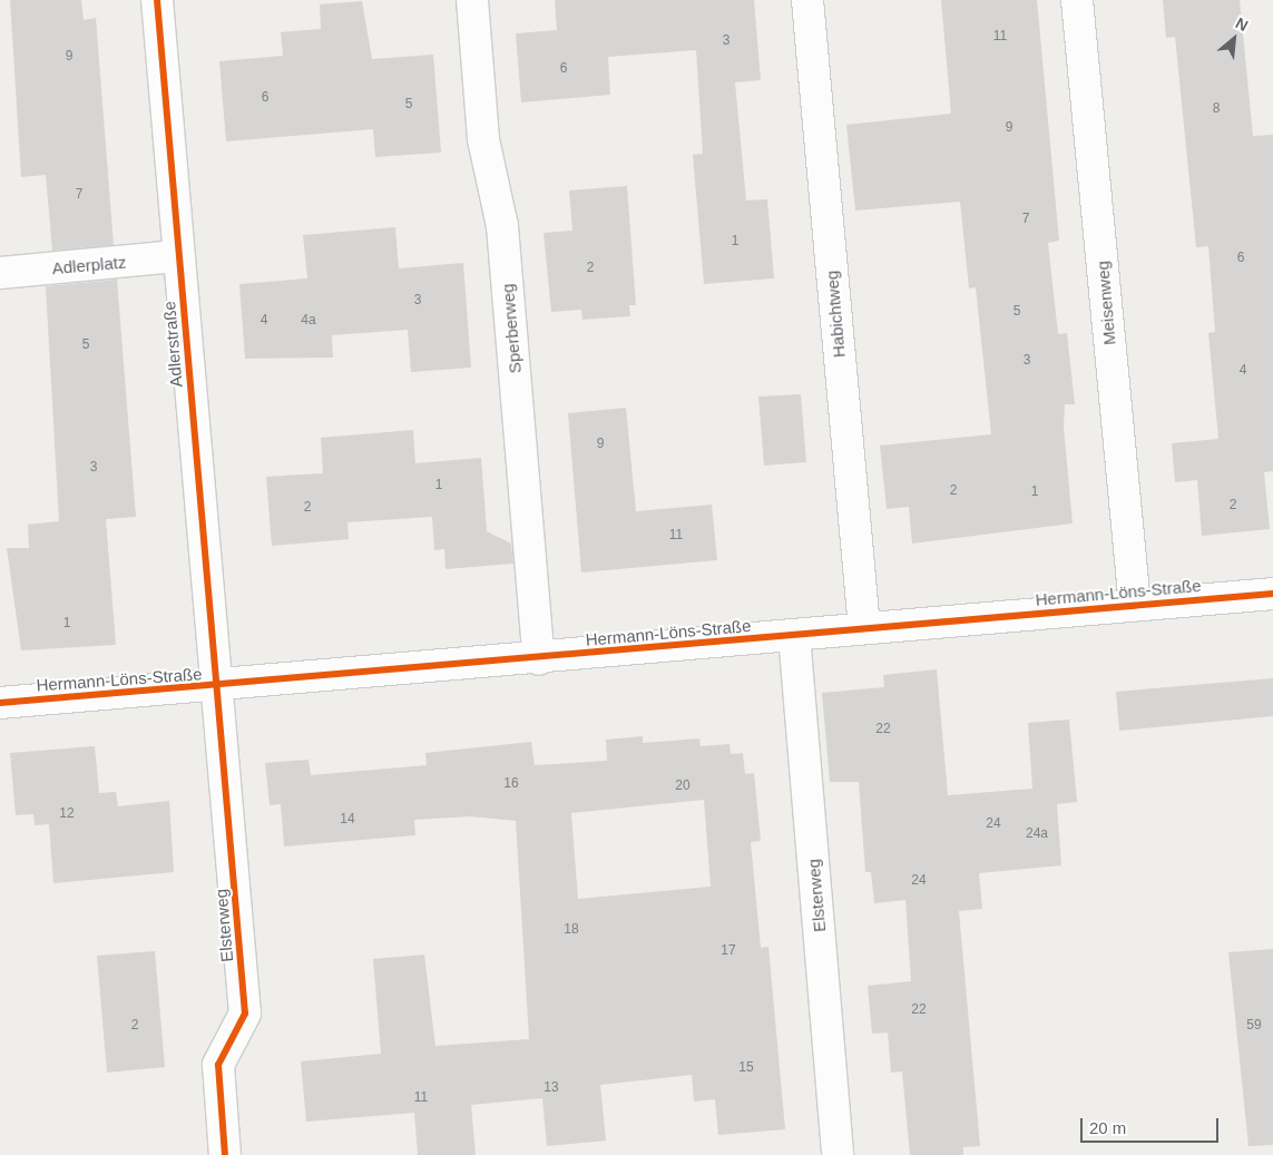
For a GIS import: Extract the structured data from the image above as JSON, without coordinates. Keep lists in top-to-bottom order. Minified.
{"streets":{"street":["Adlerplatz","Meisenweg","Habichtweg","Sperberweg","Adlerstraße","Hermann-Löns-Straße","Elsterweg"]},"crossings":[["Adlerplatz","Adlerstraße"],["Meisenweg","Hermann-Löns-Straße"],["Habichtweg","Hermann-Löns-Straße"],["Sperberweg","Hermann-Löns-Straße"],["Adlerstraße","Hermann-Löns-Straße"],["Adlerstraße","Elsterweg"],["Hermann-Löns-Straße","Elsterweg"]],"house_numbers":["11","3","9","6","6","5","8","9","7","7","1","6","2","3","5","4","4a","5","3","4","9","3","1","2","1","2","2","11","1","22","16","20","12","14","24","24a","24","18","17","22","2","59","15","13","11"],"scale_bar":"20 m","north":"top right"}
